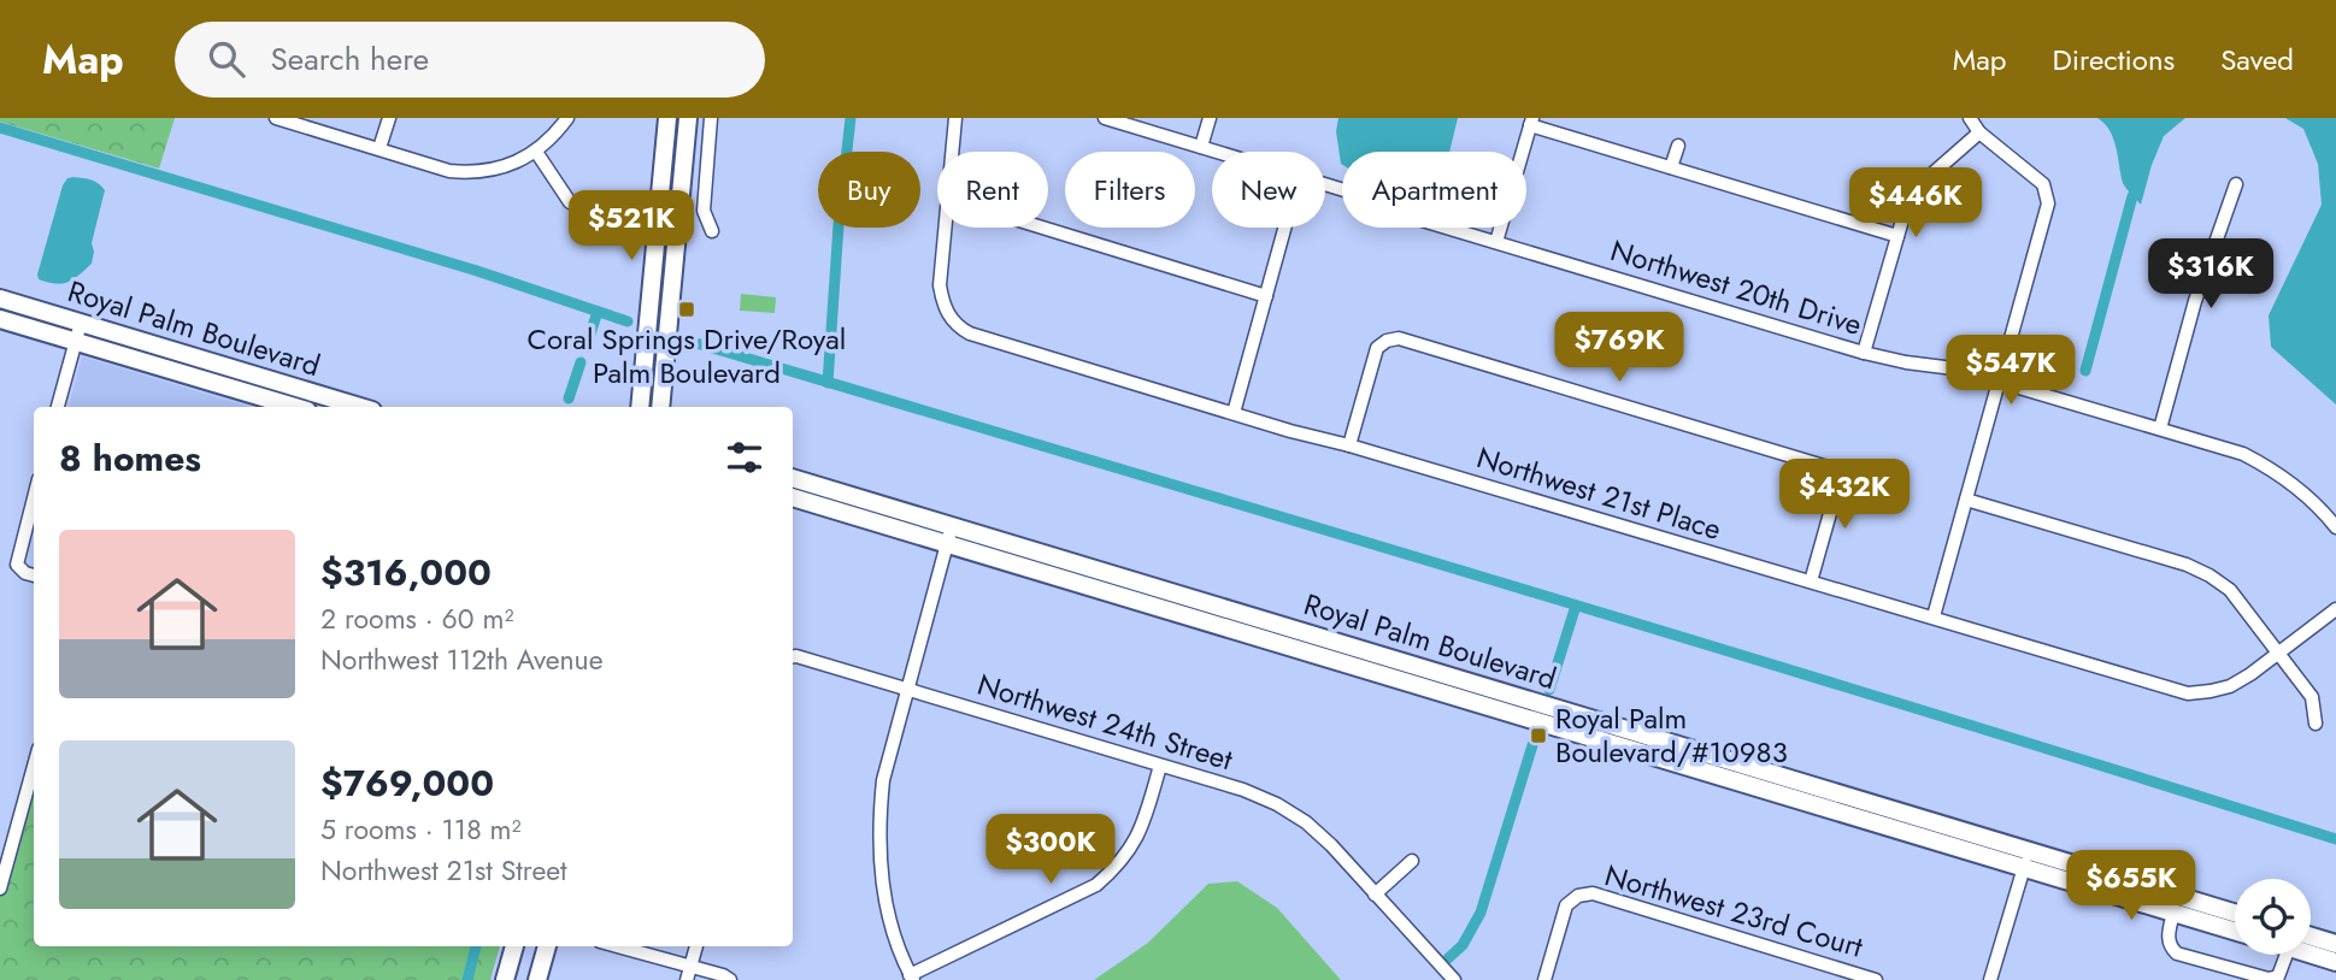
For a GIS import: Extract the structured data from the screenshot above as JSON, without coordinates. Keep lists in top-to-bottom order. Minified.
{"streets":{"main road":["Royal Palm Boulevard"],"street":["Northwest 20th Drive","Northwest 21st Place","Northwest 24th Street","Northwest 23rd Court"]},"places":{"transit":["Coral Springs Drive/Royal Palm Boulevard","Royal Palm Boulevard/#10983"]},"page":{"header":"Map","search":"Search here","nav":["Map","Directions","Saved"],"chip":["Buy","Rent","Filters","New","Apartment"],"price":["$446K","$521K","$316K","$769K","$547K","$432K","$300K","$655K"],"heading":"8 homes","list":[{"name":"$316,000","note":"2 rooms · 60 m² · Northwest 112th Avenue"},{"name":"$769,000","note":"5 rooms · 118 m² · Northwest 21st Street"}]}}
